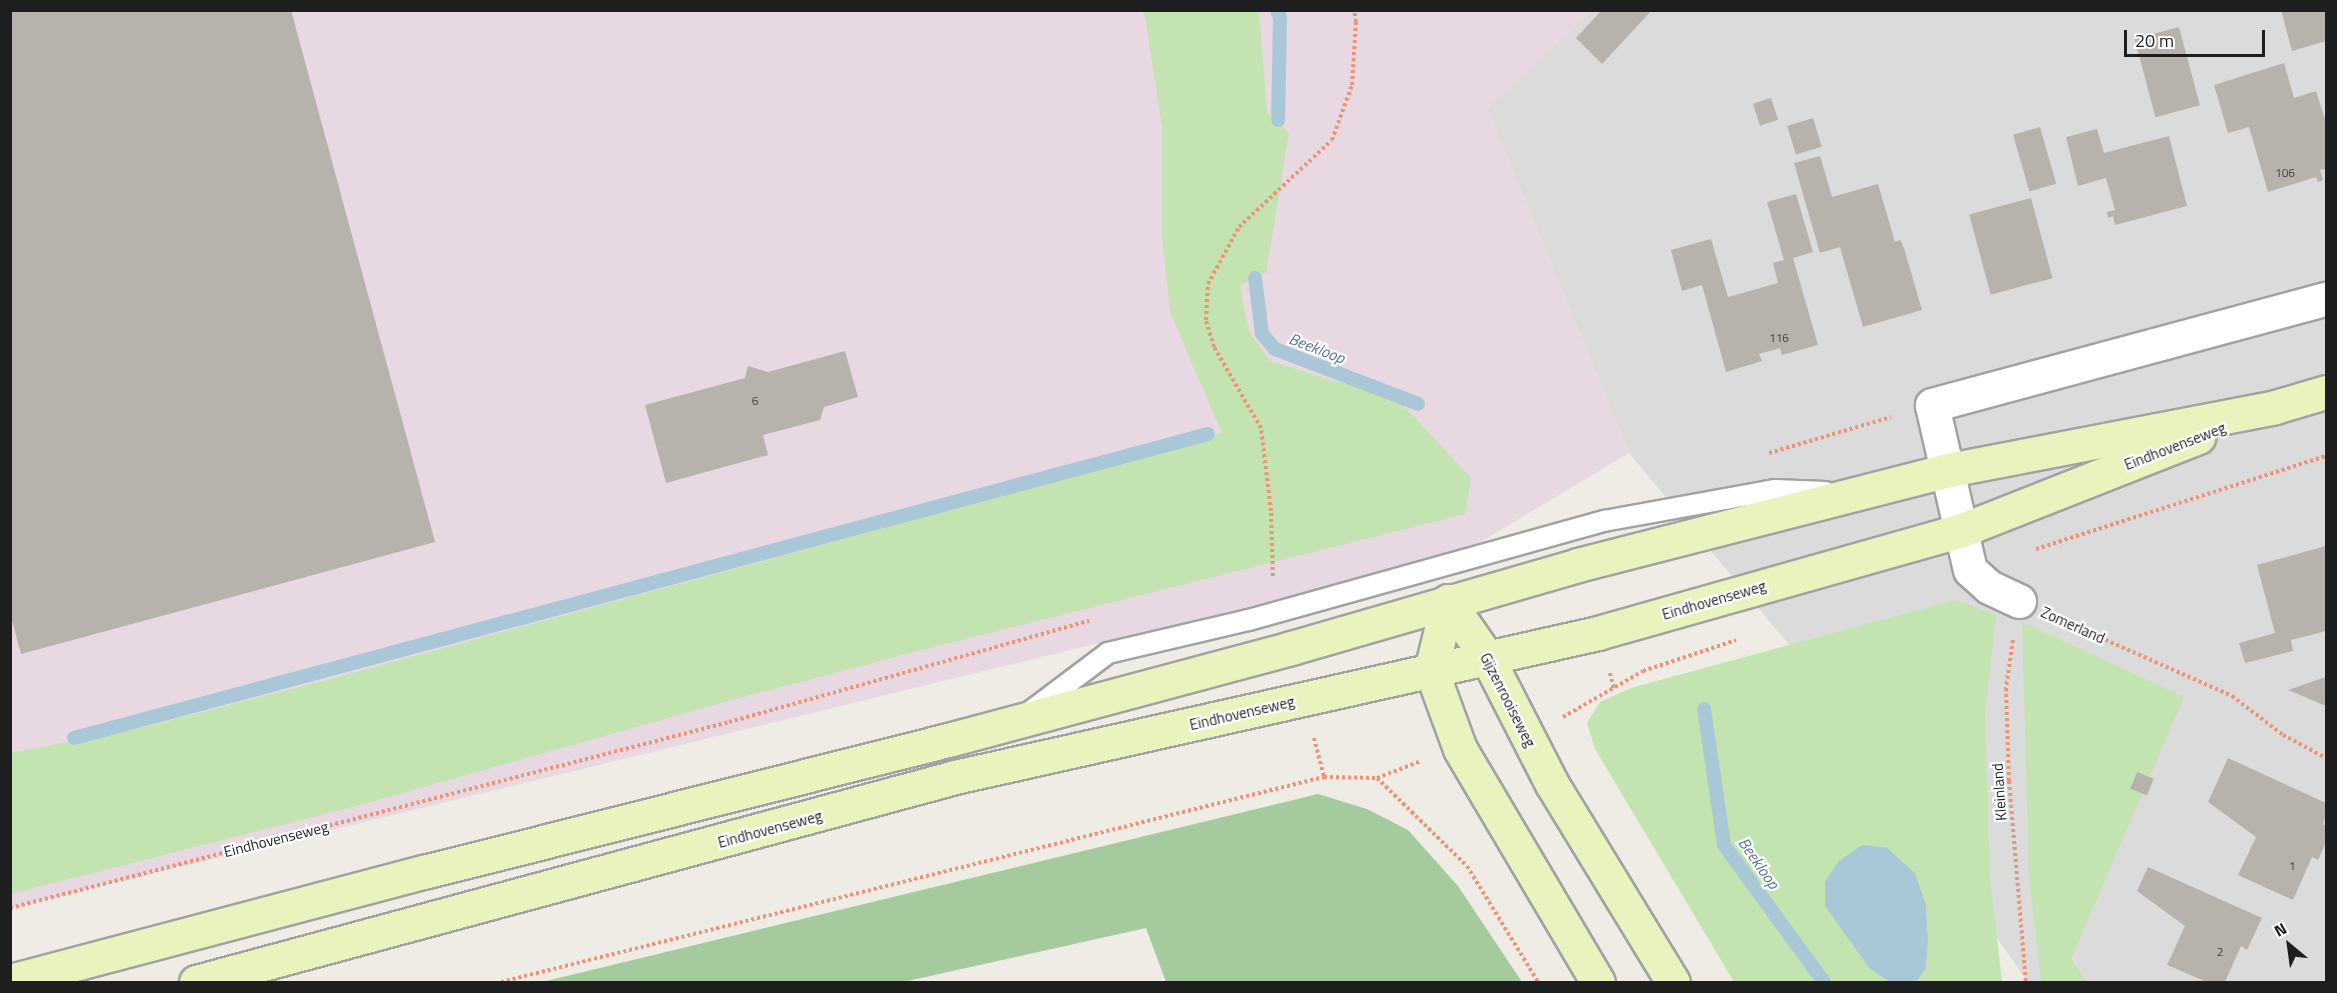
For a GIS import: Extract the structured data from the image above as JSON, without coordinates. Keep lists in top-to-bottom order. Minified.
{"streets":{"main road":["Eindhovenseweg","Gijzenrooiseweg"],"path":["Zomerland","Kleinland"]},"crossings":[["Eindhovenseweg","Gijzenrooiseweg"],["Zomerland","Kleinland"]],"water":["Beekloop"],"house_numbers":["106","116","6","1","2"],"scale_bar":"20 m","north":"top left"}
